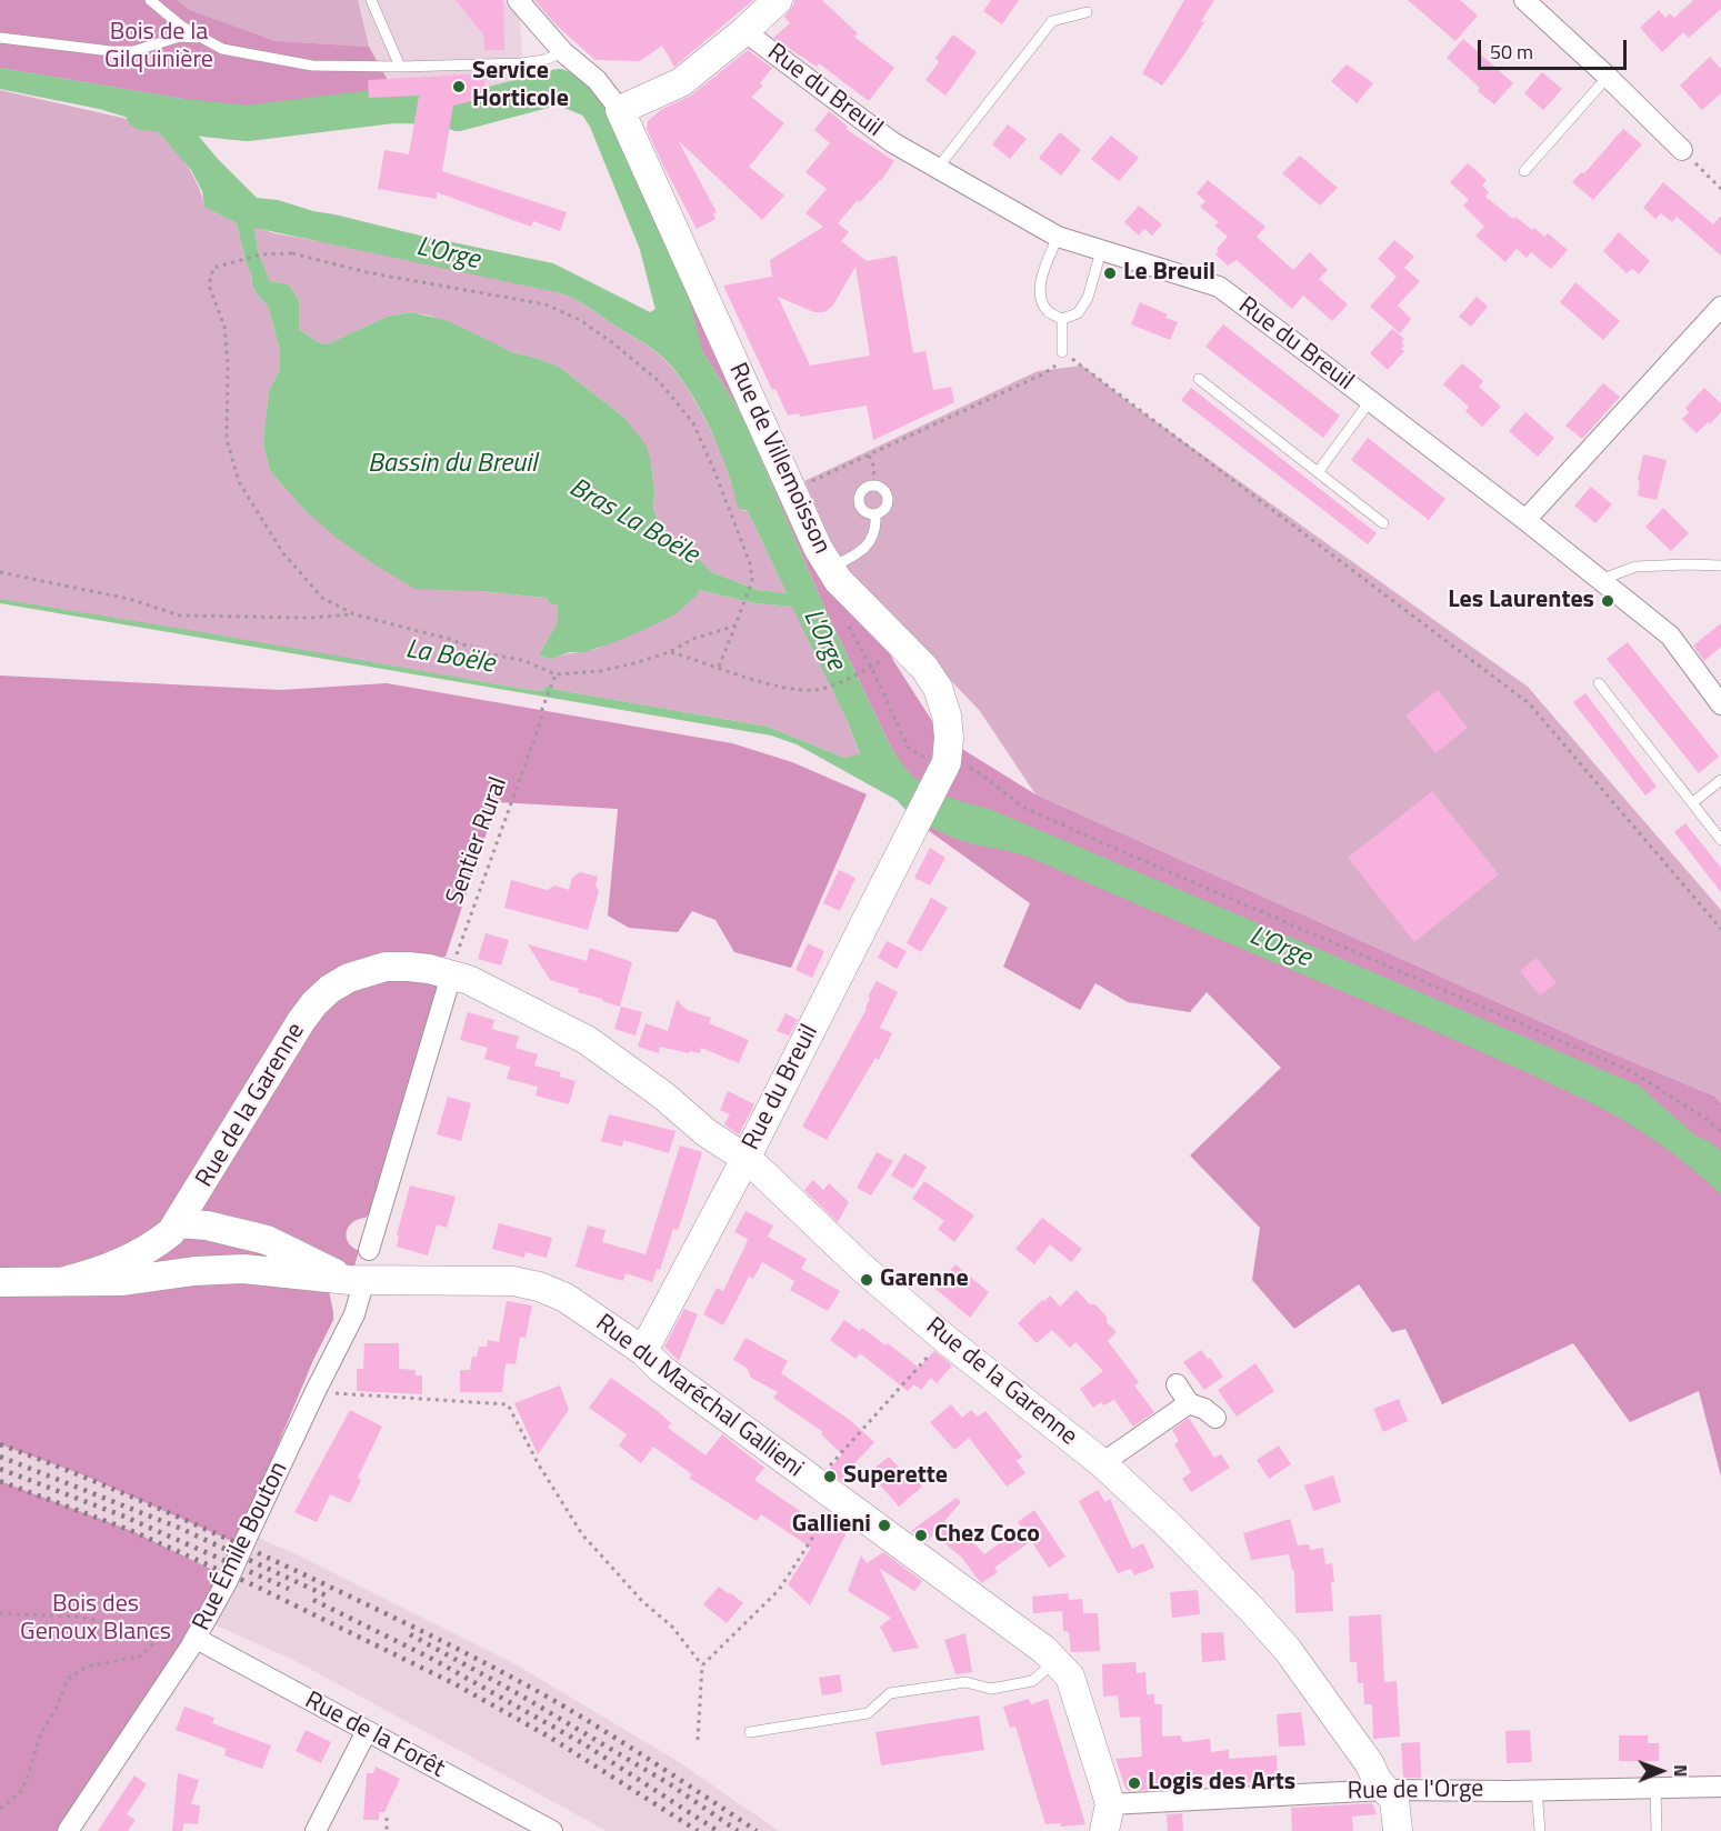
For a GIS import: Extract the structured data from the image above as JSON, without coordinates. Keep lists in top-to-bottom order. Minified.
{"streets":{"main road":["Rue du Breuil","Rue de Villemoisson","Rue de la Garenne","Rue du Maréchal Gallieni"],"street":["Rue Émile Bouton","Rue de la Forêt","Rue de l'Orge"],"path":["Sentier Rural"]},"crossings":[["Rue du Breuil","Rue de Villemoisson"],["Rue du Breuil","Rue de la Garenne"],["Rue du Breuil","Rue du Maréchal Gallieni"],["Sentier Rural","Rue de la Garenne"],["Rue de la Garenne","Rue du Maréchal Gallieni"],["Rue de la Garenne","Rue de l'Orge"],["Rue du Maréchal Gallieni","Rue Émile Bouton"],["Rue du Maréchal Gallieni","Rue de l'Orge"],["Rue Émile Bouton","Rue de la Forêt"]],"water":["L'Orge","Bassin du Breuil","Bras La Boële","La Boële"],"parks":["Bois de la Gilquinière","Bois des Genoux Blancs"],"places":["Service Horticole","Le Breuil","Les Laurentes","Garenne","Superette","Gallieni","Chez Coco","Logis des Arts"],"scale_bar":"50 m","north":"right"}
